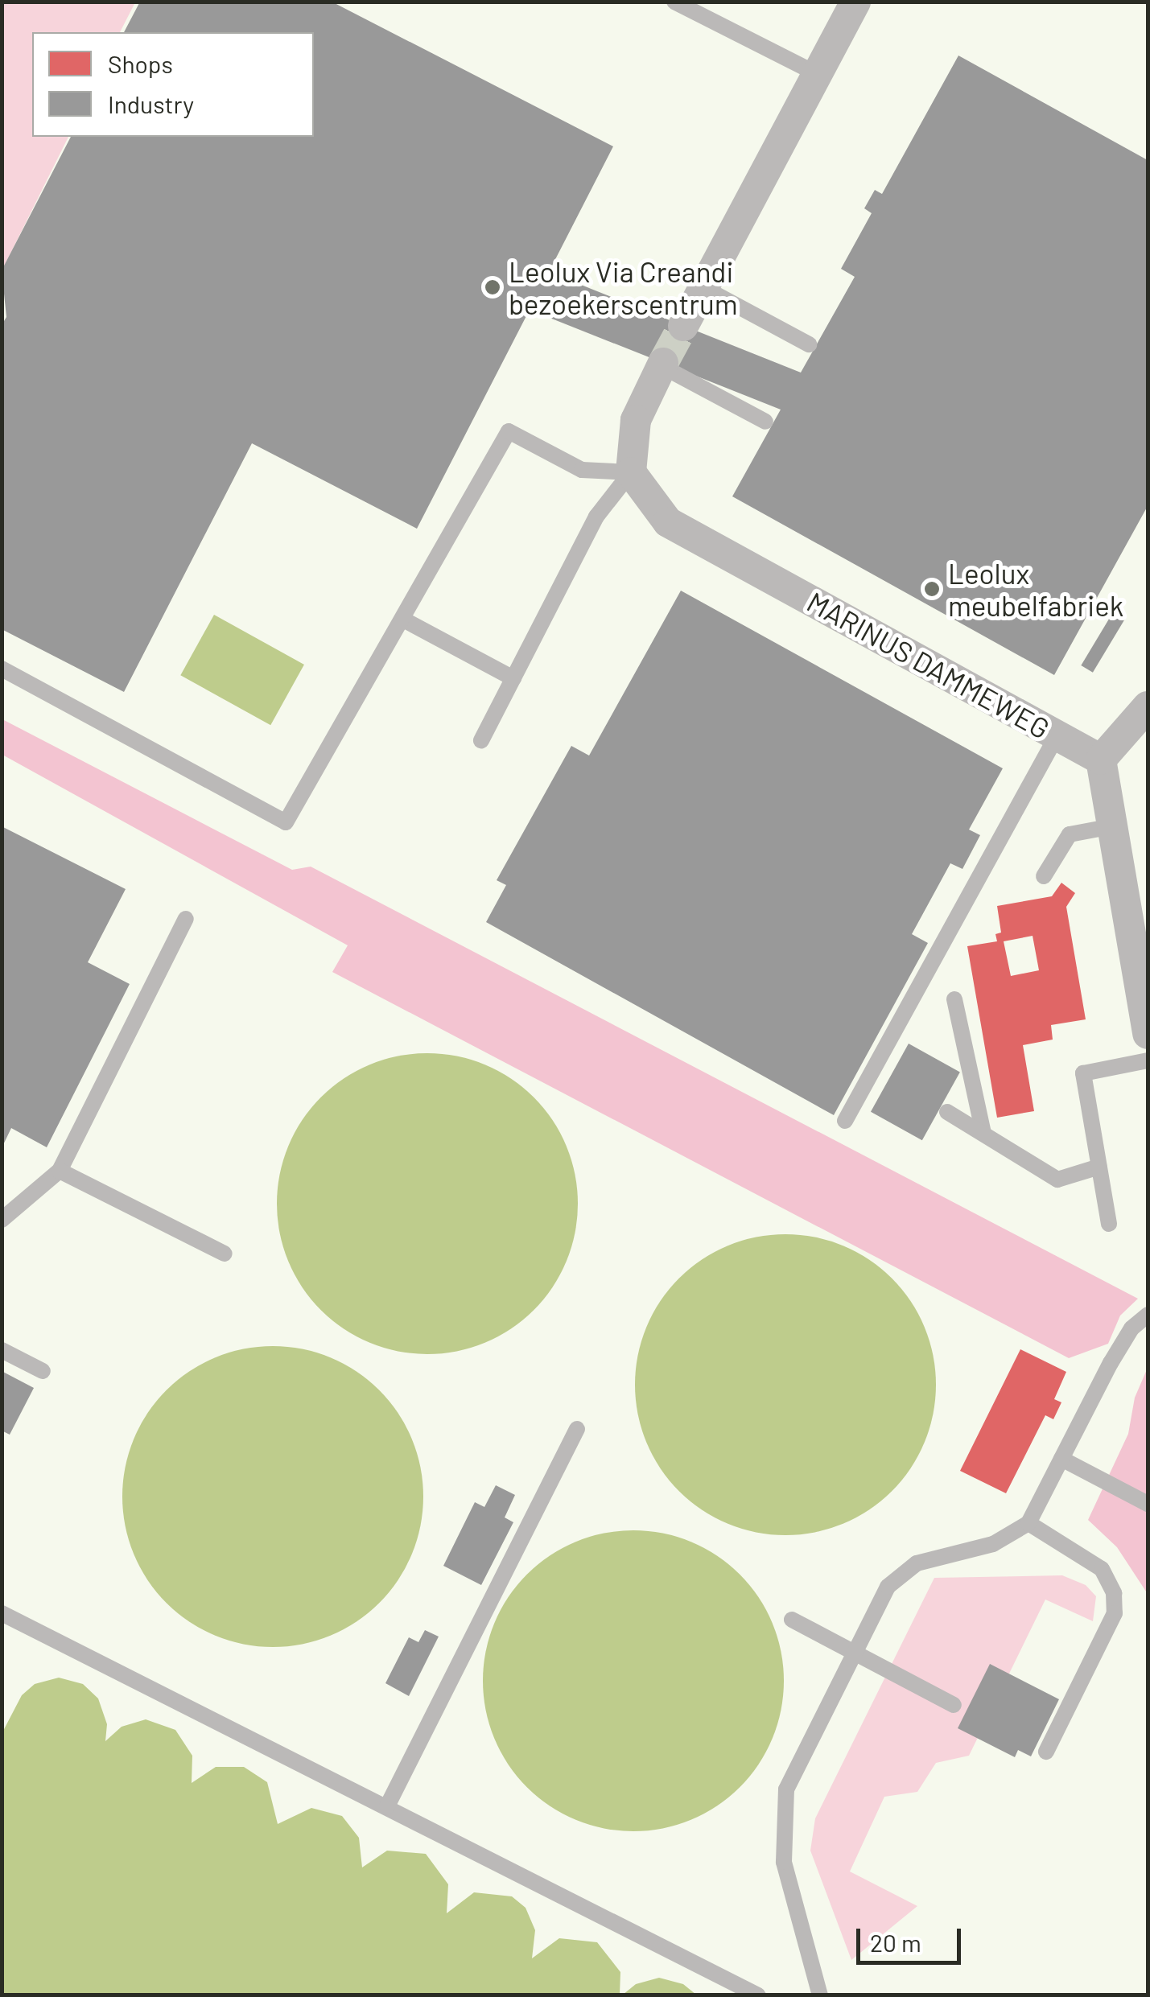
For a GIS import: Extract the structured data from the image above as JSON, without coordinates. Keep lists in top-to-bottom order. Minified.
{"streets":{"street":["MARINUS DAMMEWEG"]},"places":["Leolux Via Creandi bezoekerscentrum","Leolux meubelfabriek"],"legend":["Shops","Industry"],"scale_bar":"20 m"}
